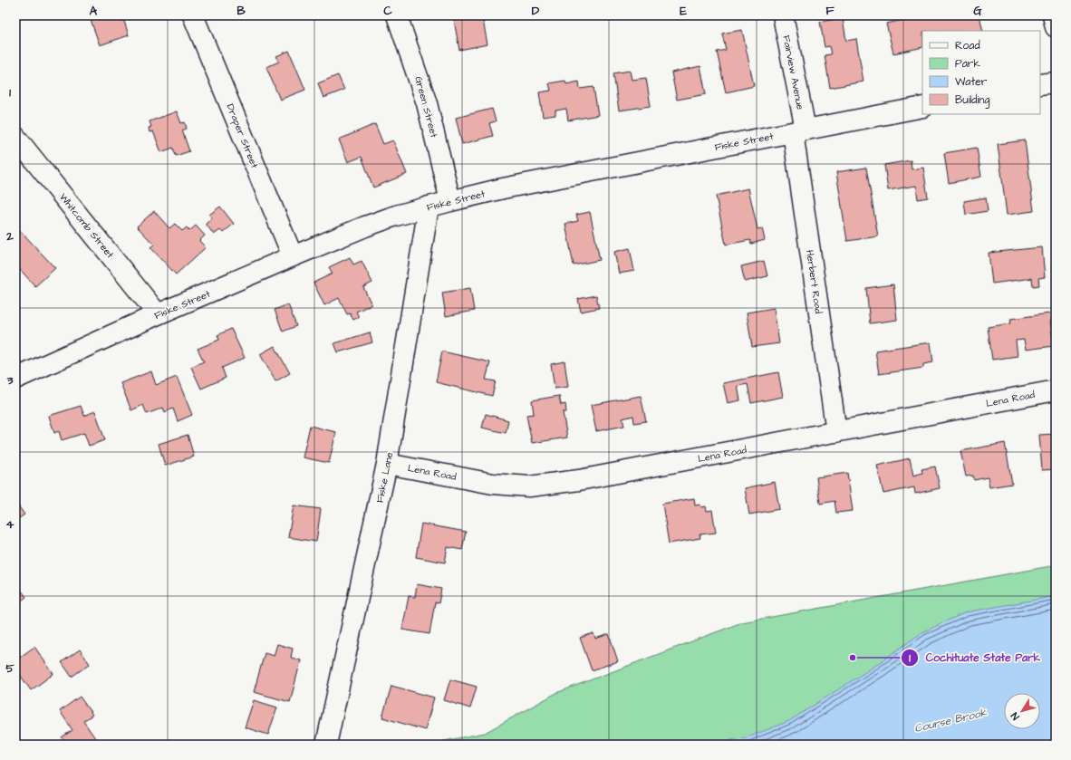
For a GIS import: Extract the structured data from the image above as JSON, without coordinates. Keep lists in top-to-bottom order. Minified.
{"streets":{"street":["Fairview Avenue","Green Street","Draper Street","Fiske Street","Whitcomb Street","Herbert Road","Lena Road","Fiske Lane"]},"crossings":[["Fairview Avenue","Fiske Street"],["Fairview Avenue","Herbert Road"],["Green Street","Fiske Street"],["Draper Street","Fiske Street"],["Fiske Street","Whitcomb Street"],["Fiske Street","Herbert Road"],["Fiske Street","Fiske Lane"],["Herbert Road","Lena Road"],["Lena Road","Fiske Lane"]],"water":["Course Brook"],"places":["Cochituate State Park"],"legend":["Road","Park","Water","Building"],"north":"bottom left","grid":{"columns":["A","B","C","D","E","F","G"],"rows":["1","2","3","4","5"]}}
